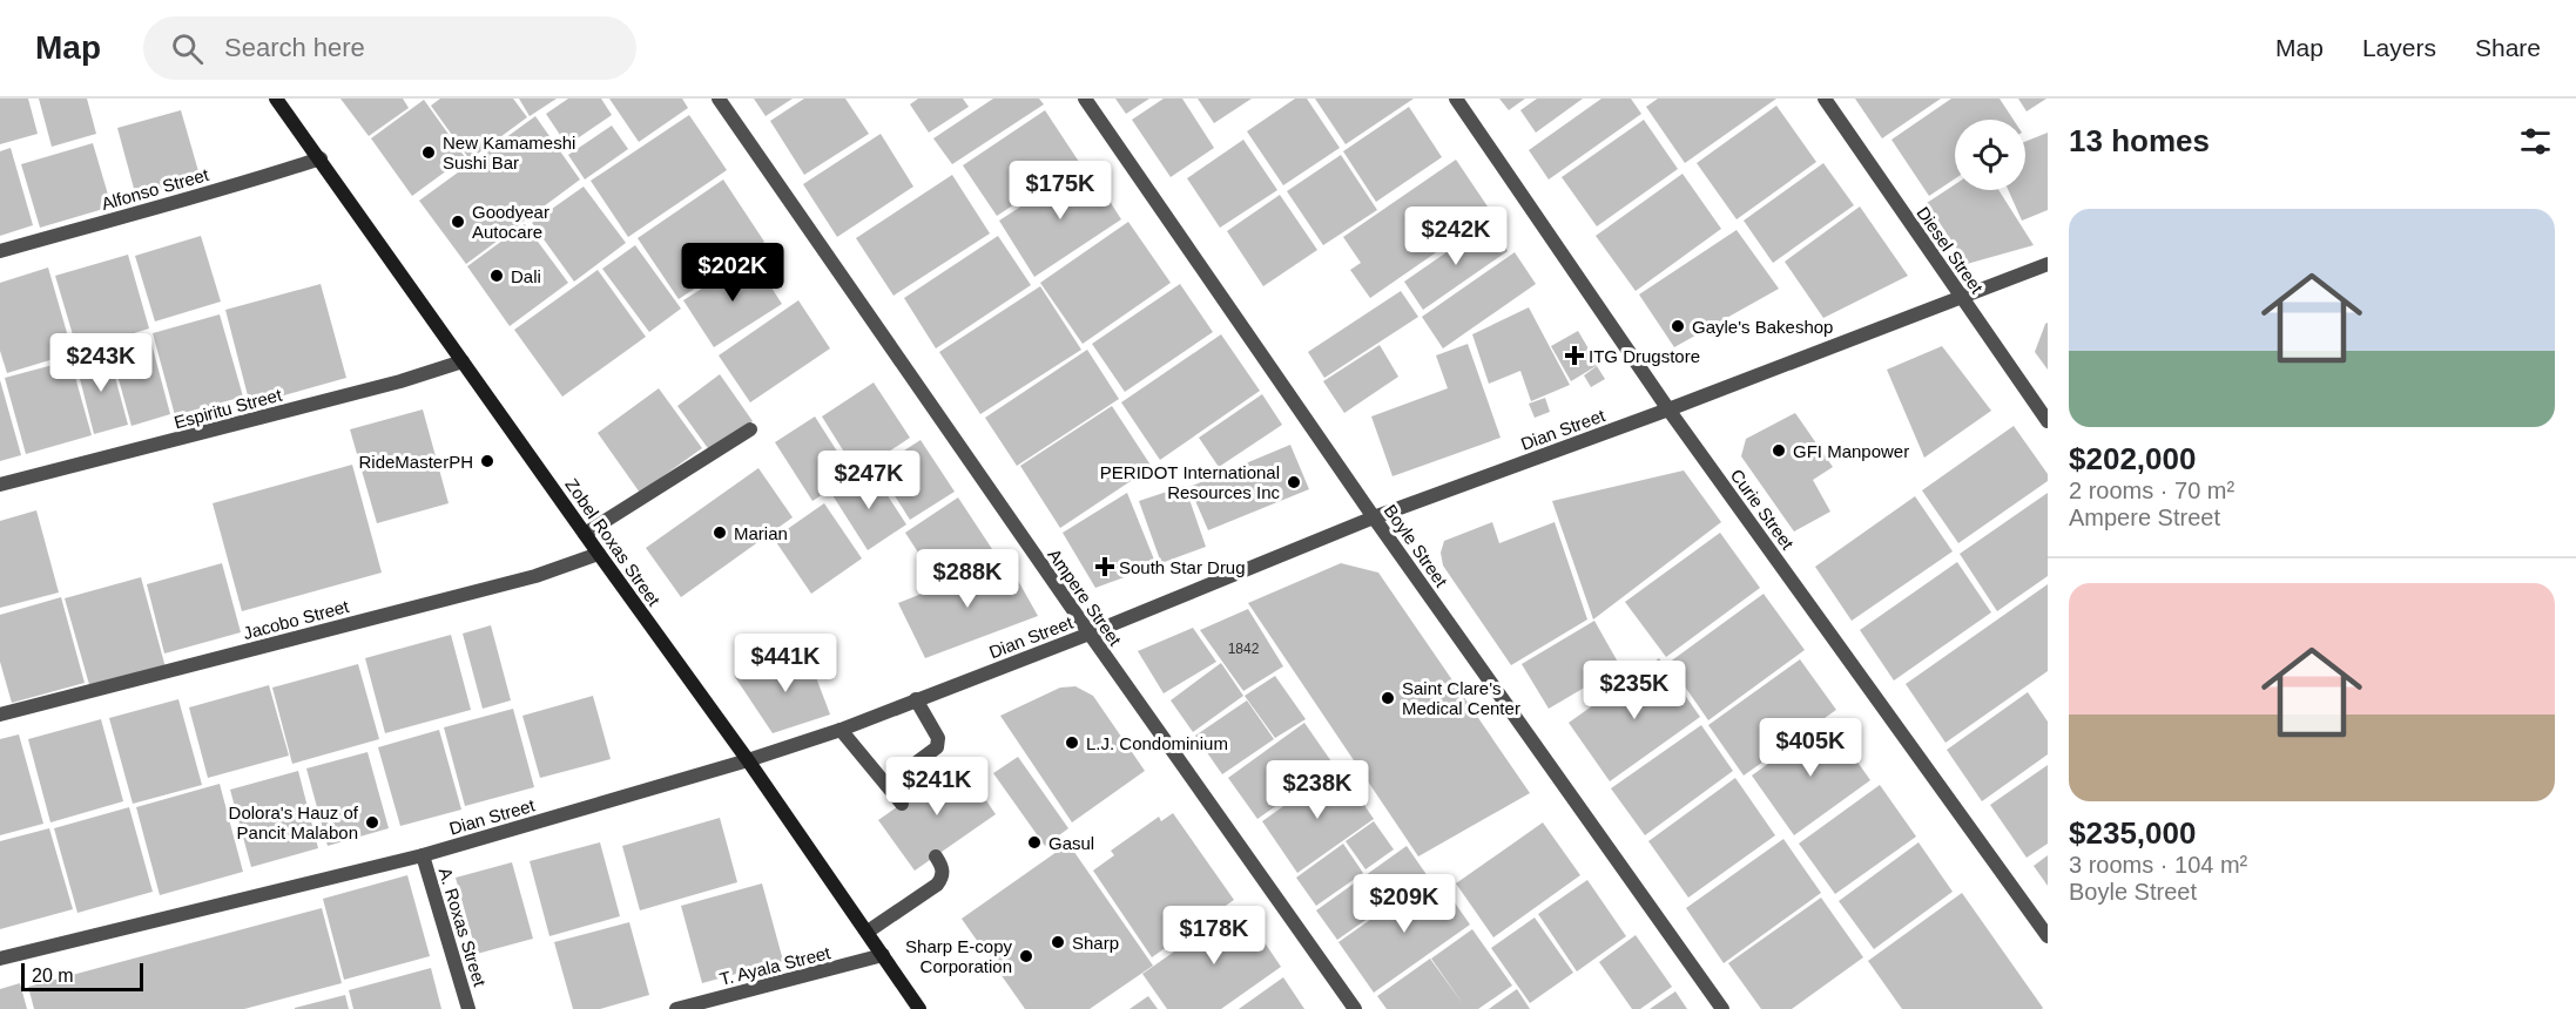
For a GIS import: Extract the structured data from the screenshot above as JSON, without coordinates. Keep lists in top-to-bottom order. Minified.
{"streets":{"main road":["Zobel Roxas Street"],"street":["Alfonso Street","Diesel Street","Espiritu Street","Dian Street","Curie Street","Boyle Street","Ampere Street","Jacobo Street","A. Roxas Street","T. Ayala Street"]},"crossings":[["Alfonso Street","Zobel Roxas Street"],["Diesel Street","Dian Street"],["Espiritu Street","Zobel Roxas Street"],["Dian Street","Curie Street"],["Dian Street","Zobel Roxas Street"],["Dian Street","Boyle Street"],["Dian Street","Ampere Street"],["Dian Street","A. Roxas Street"],["Zobel Roxas Street","Jacobo Street"],["Zobel Roxas Street","T. Ayala Street"]],"places":{"other":["New Kamameshi Sushi Bar","Goodyear Autocare","Dali","Gayle's Bakeshop","GFI Manpower","RideMasterPH","PERIDOT International Resources Inc","Marian","Saint Clare's Medical Center","L.J. Condominium","Dolora's Hauz of Pancit Malabon","Gasul","Sharp","Sharp E-copy Corporation"],"health":["ITG Drugstore","South Star Drug"]},"house_numbers":["1842"],"scale_bar":"20 m","page":{"header":"Map","search":"Search here","nav":["Map","Layers","Share"],"heading":"13 homes","price":["$175K","$242K","$202K","$243K","$247K","$288K","$441K","$235K","$405K","$241K","$238K","$209K","$178K"],"list":[{"name":"$202,000","note":"2 rooms · 70 m² · Ampere Street"},{"name":"$235,000","note":"3 rooms · 104 m² · Boyle Street"}],"scale":"20 m"}}
